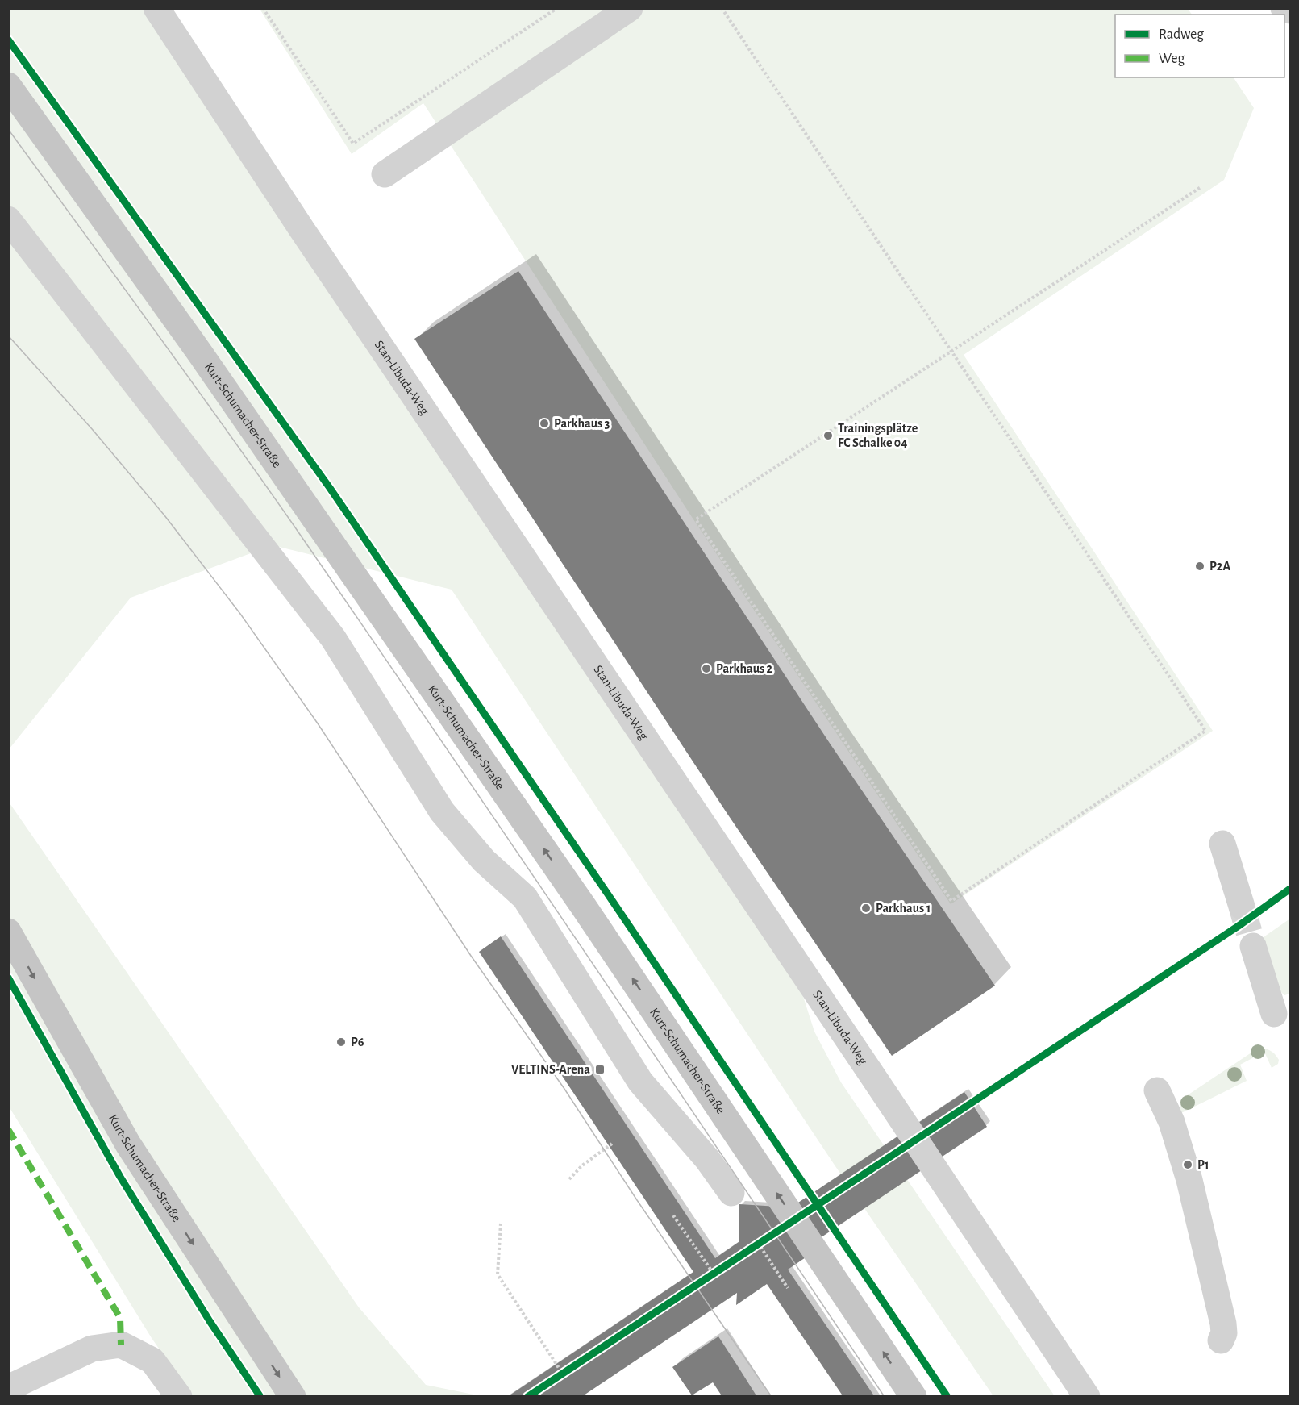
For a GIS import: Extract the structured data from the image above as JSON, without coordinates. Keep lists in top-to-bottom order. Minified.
{"streets":{"main road":["Kurt-Schumacher-Straße"],"street":["Stan-Libuda-Weg"]},"places":{"other":["Parkhaus 3","Trainingsplätze FC Schalke 04","P2A","Parkhaus 2","Parkhaus 1","P6","P1"],"transit":["VELTINS-Arena"]},"legend":["Radweg","Weg"]}
